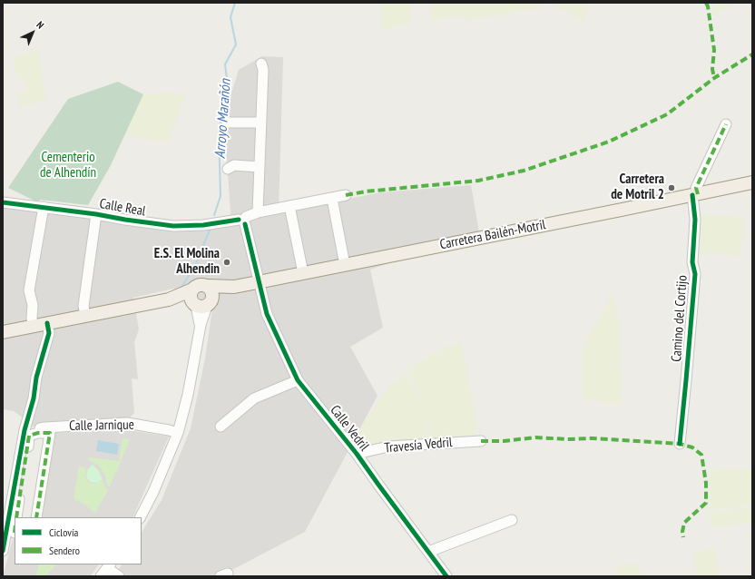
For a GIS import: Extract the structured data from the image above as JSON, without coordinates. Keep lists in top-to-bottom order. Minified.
{"streets":{"main road":["Carretera Bailén-Motril"],"street":["Calle Real","Camino del Cortijo","Calle Jarnique","Calle Vedril","Travesía Vedril"]},"crossings":[["Calle Real","Calle Vedril"],["Carretera Bailén-Motril","Camino del Cortijo"],["Carretera Bailén-Motril","Calle Vedril"],["Calle Vedril","Travesía Vedril"]],"water":["Arroyo Marañón"],"parks":["Cementerio de Alhendín"],"places":["Carretera de Motril 2","E.S. El Molina Alhendin"],"legend":["Ciclovía","Sendero"],"north":"top right"}
